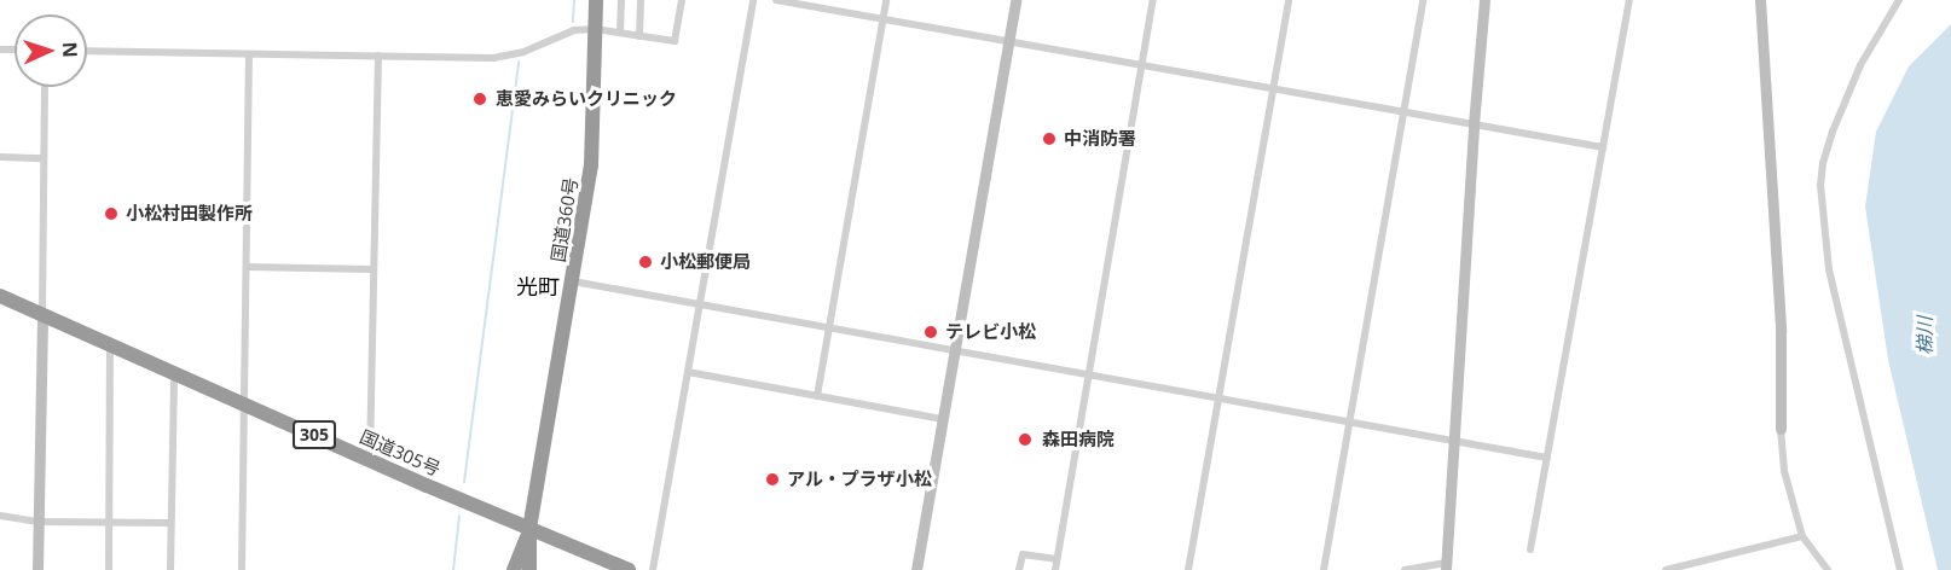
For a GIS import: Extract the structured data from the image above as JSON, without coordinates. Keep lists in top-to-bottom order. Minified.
{"streets":{"highway":["国道360号","305","国道305号"]},"crossings":[["国道360号","国道305号"]],"districts":["光町"],"water":["梯川"],"places":["恵愛みらいクリニック","中消防署","小松村田製作所","小松郵便局","テレビ小松","森田病院","アル・プラザ小松"],"north":"right"}
